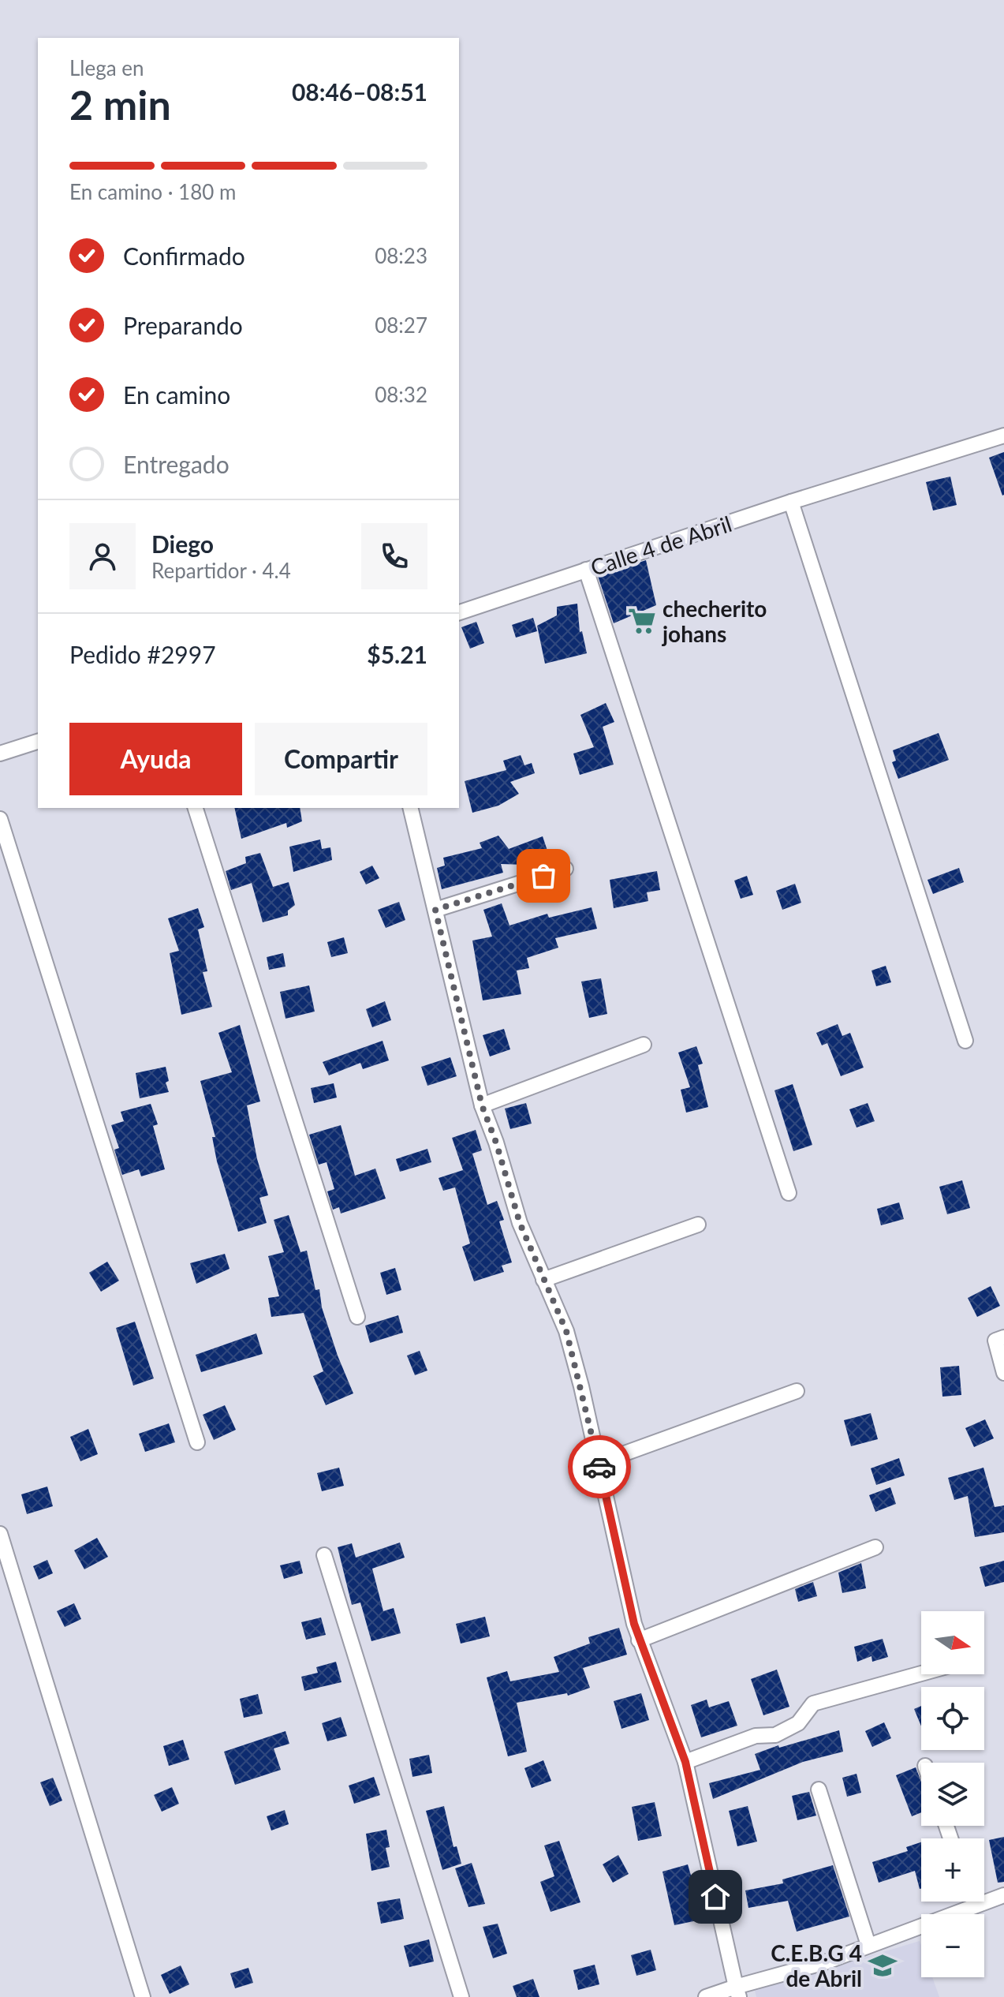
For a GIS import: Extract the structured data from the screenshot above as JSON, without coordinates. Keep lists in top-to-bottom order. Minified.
{"streets":{"street":["Calle 4 de Abril"]},"places":{"supermarket":["checherito johans"],"school or university":["C.E.B.G 4 de Abril"]},"north":"right","page":{"heading":["2 min","Llega en","08:46–08:51"],"panel":["Diego","Repartidor · 4.4","Pedido #2997","$5.21"],"bar":"En camino · 180 m","list":[["Confirmado","08:23"],["Preparando","08:27"],["En camino","08:32"],"Entregado"],"buttons":["Ayuda","Compartir"],"map_buttons":["+","−"]}}
